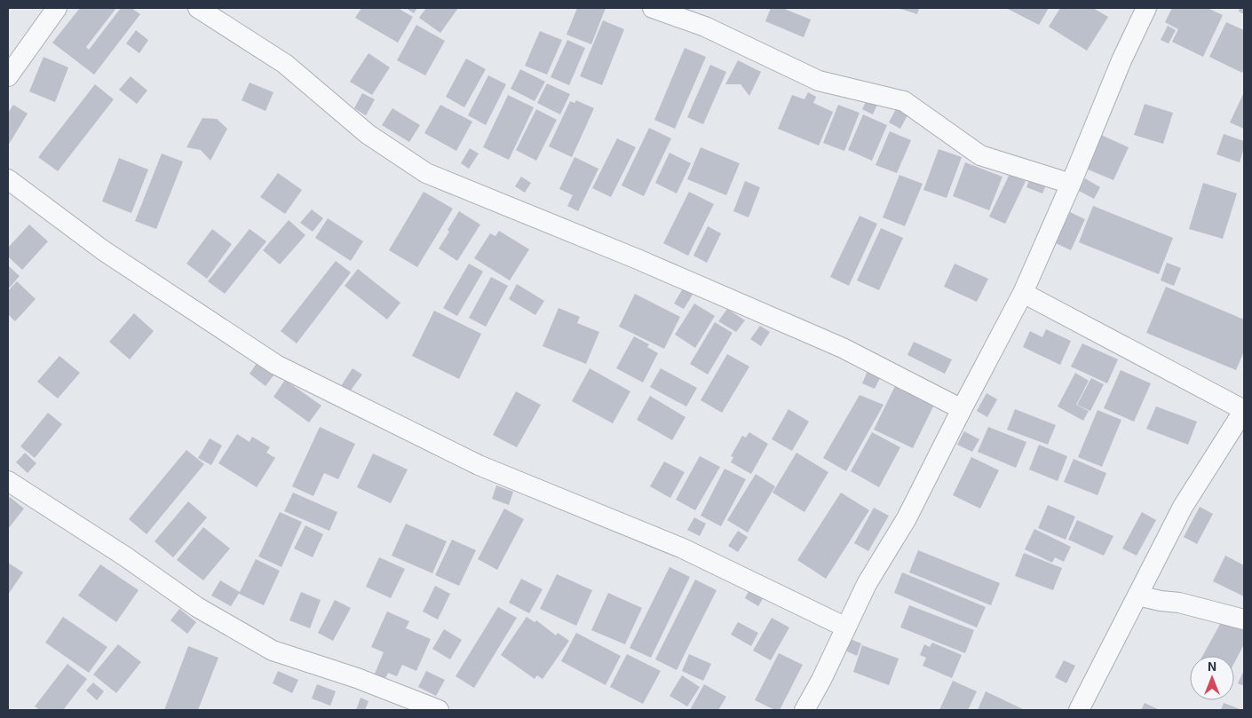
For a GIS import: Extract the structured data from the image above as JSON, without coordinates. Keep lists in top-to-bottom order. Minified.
{"north":"top"}
